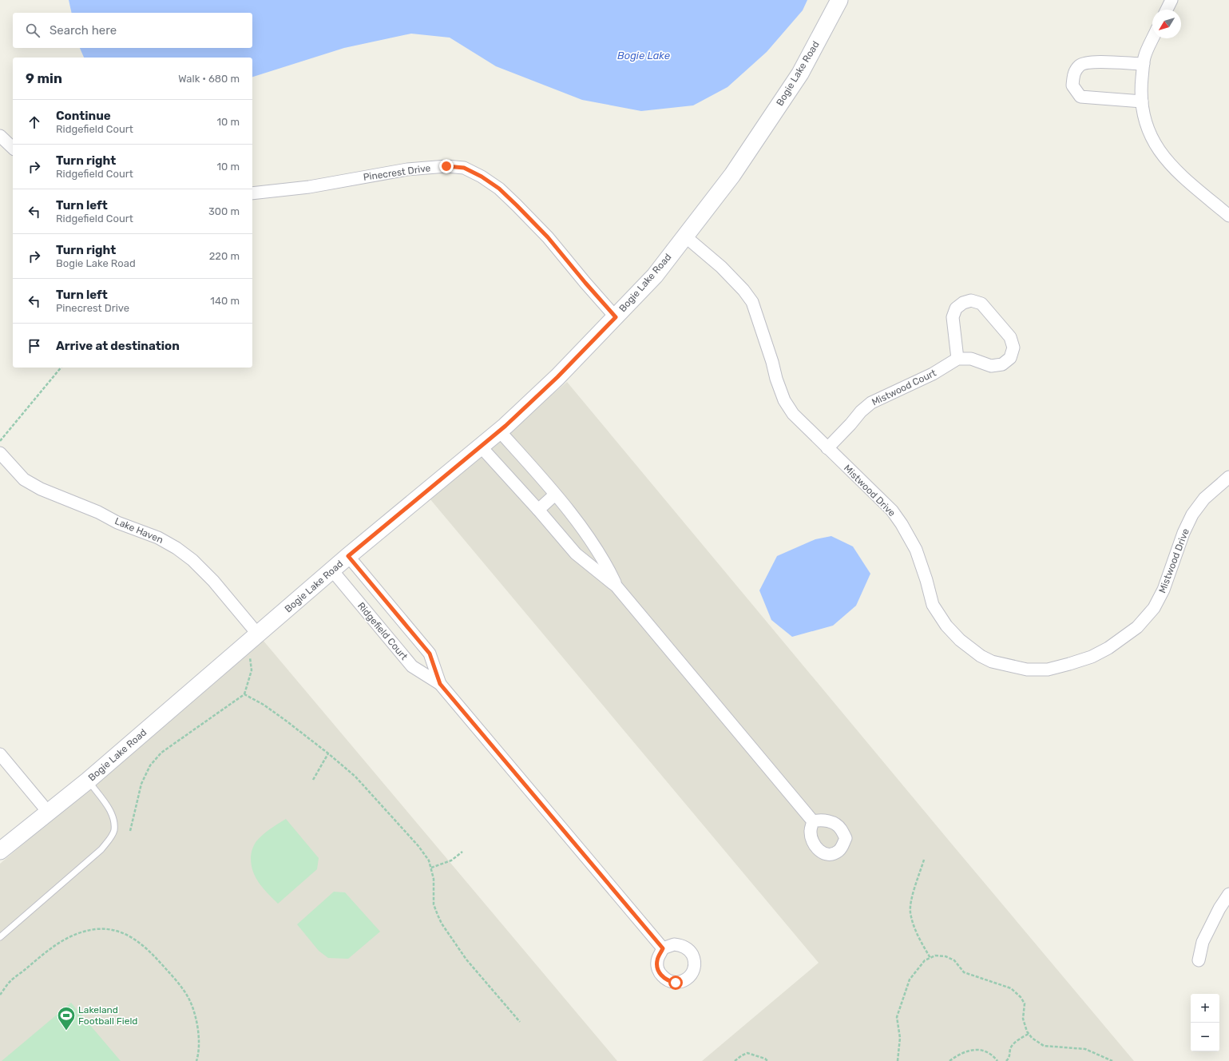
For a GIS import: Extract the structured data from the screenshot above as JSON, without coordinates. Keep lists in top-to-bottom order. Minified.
{"streets":{"main road":["Bogie Lake Road"],"street":["Pinecrest Drive","Mistwood Court","Mistwood Drive","Lake Haven","Ridgefield Court"]},"crossings":[["Bogie Lake Road","Pinecrest Drive"],["Bogie Lake Road","Mistwood Drive"],["Bogie Lake Road","Lake Haven"],["Bogie Lake Road","Ridgefield Court"],["Mistwood Court","Mistwood Drive"]],"water":["Bogie Lake"],"places":{"sports":["Lakeland Football Field"]},"north":"bottom left","page":{"search":"Search here","heading":["9 min","Walk · 680 m"],"list":[["Continue","Ridgefield Court","10 m"],["Turn right","Ridgefield Court","10 m"],["Turn left","Ridgefield Court","300 m"],["Turn right","Bogie Lake Road","220 m"],["Turn left","Pinecrest Drive","140 m"],"Arrive at destination"],"map_buttons":["+","−"]}}
